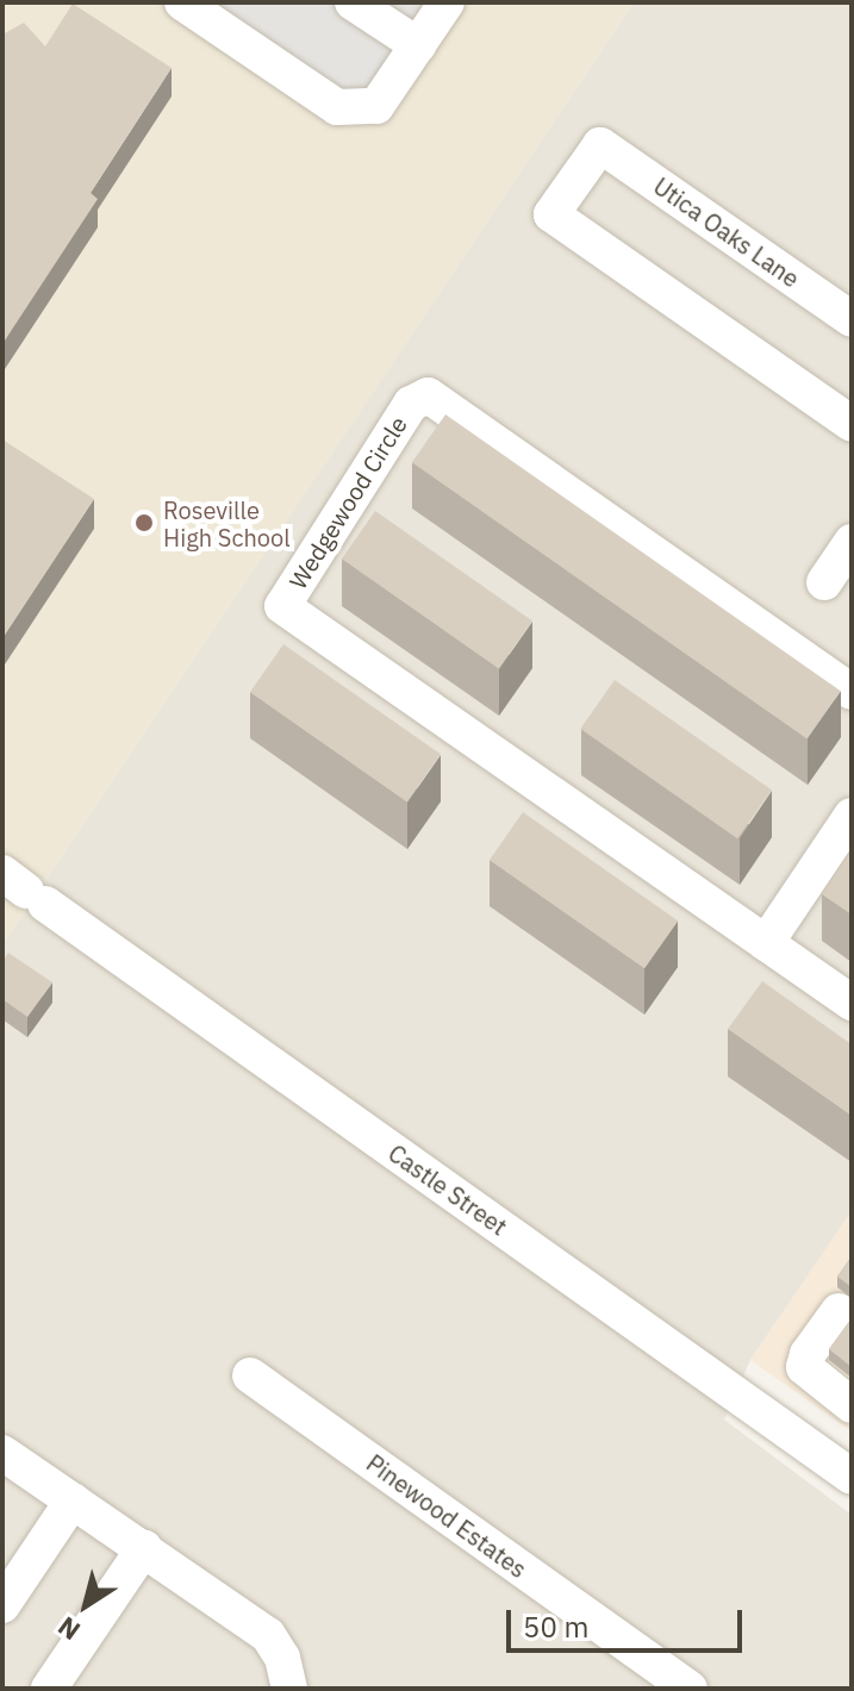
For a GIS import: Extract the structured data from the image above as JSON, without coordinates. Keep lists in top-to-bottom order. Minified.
{"streets":{"street":["Utica Oaks Lane","Wedgewood Circle","Castle Street","Pinewood Estates"]},"places":["Roseville High School"],"scale_bar":"50 m","north":"bottom left"}
